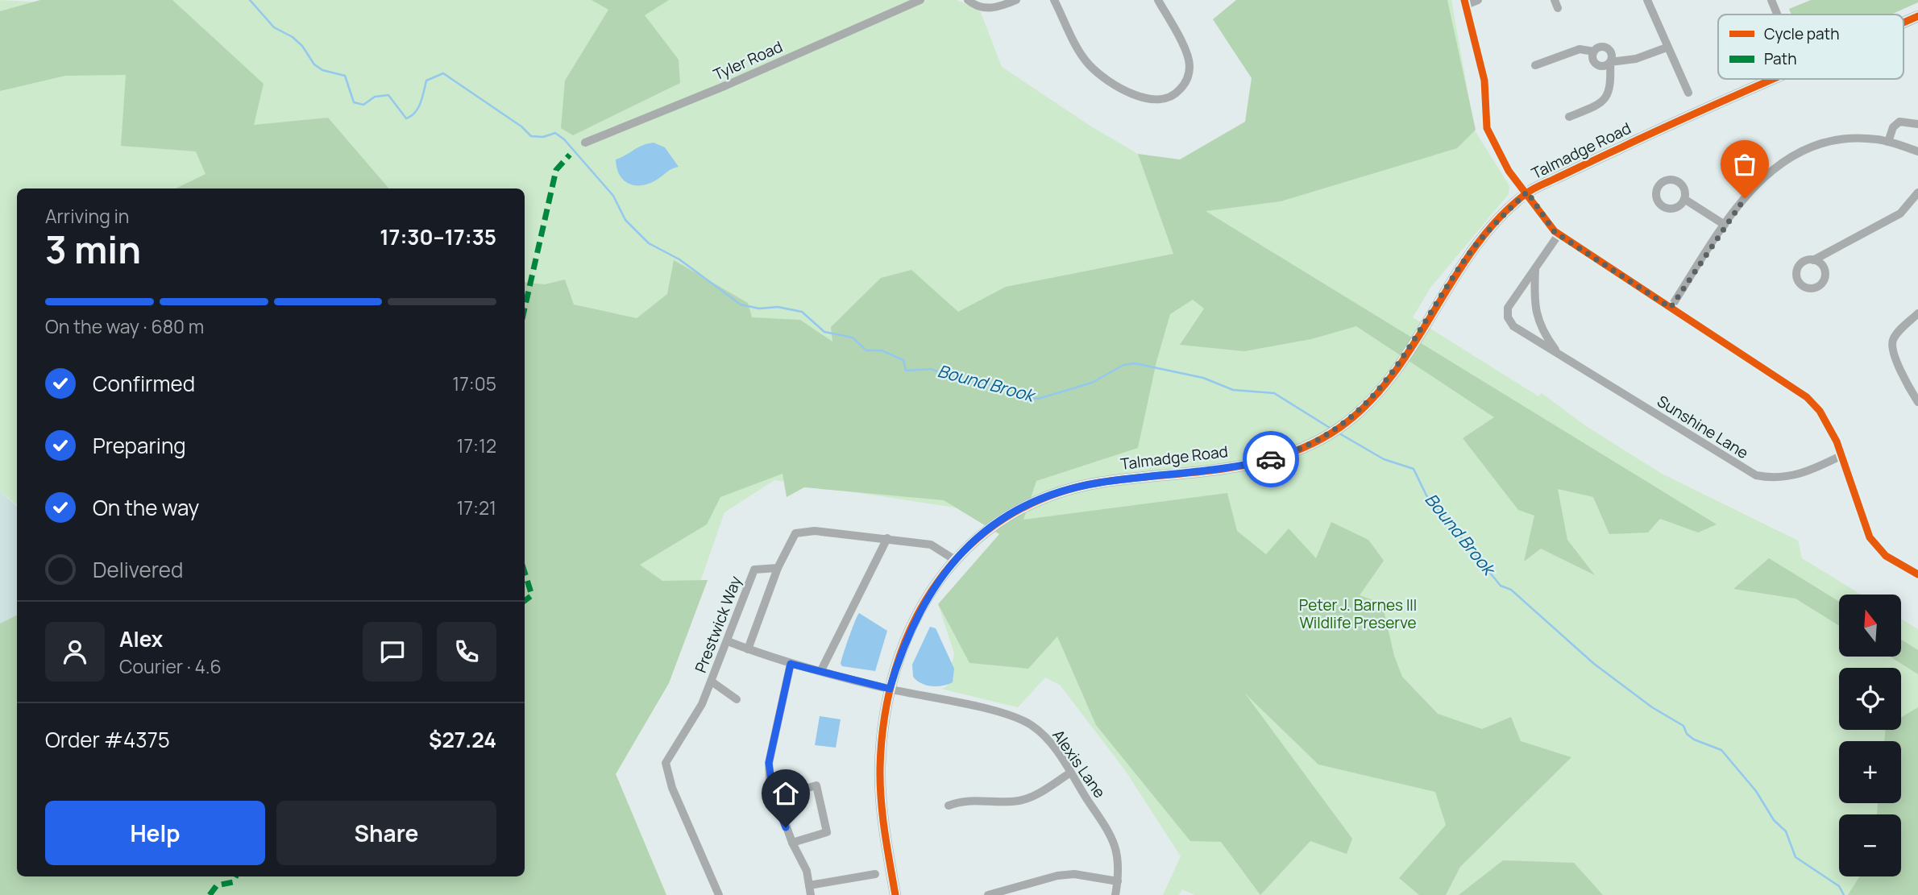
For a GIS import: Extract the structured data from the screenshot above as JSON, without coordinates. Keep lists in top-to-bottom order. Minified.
{"streets":{"street":["Tyler Road","Talmadge Road","Sunshine Lane","Prestwick Way","Alexis Lane"]},"crossings":[["Talmadge Road","Alexis Lane"],["Prestwick Way","Alexis Lane"]],"water":["Bound Brook"],"parks":["Peter J. Barnes III Wildlife Preserve"],"legend":["Cycle path","Path"],"north":"top","page":{"heading":["3 min","Arriving in","17:30–17:35"],"panel":["Alex","Courier · 4.6","Order #4375","$27.24"],"bar":"On the way · 680 m","list":[["Confirmed","17:05"],["Preparing","17:12"],["On the way","17:21"],"Delivered"],"map_buttons":["+","−"],"buttons":["Help","Share"]}}
